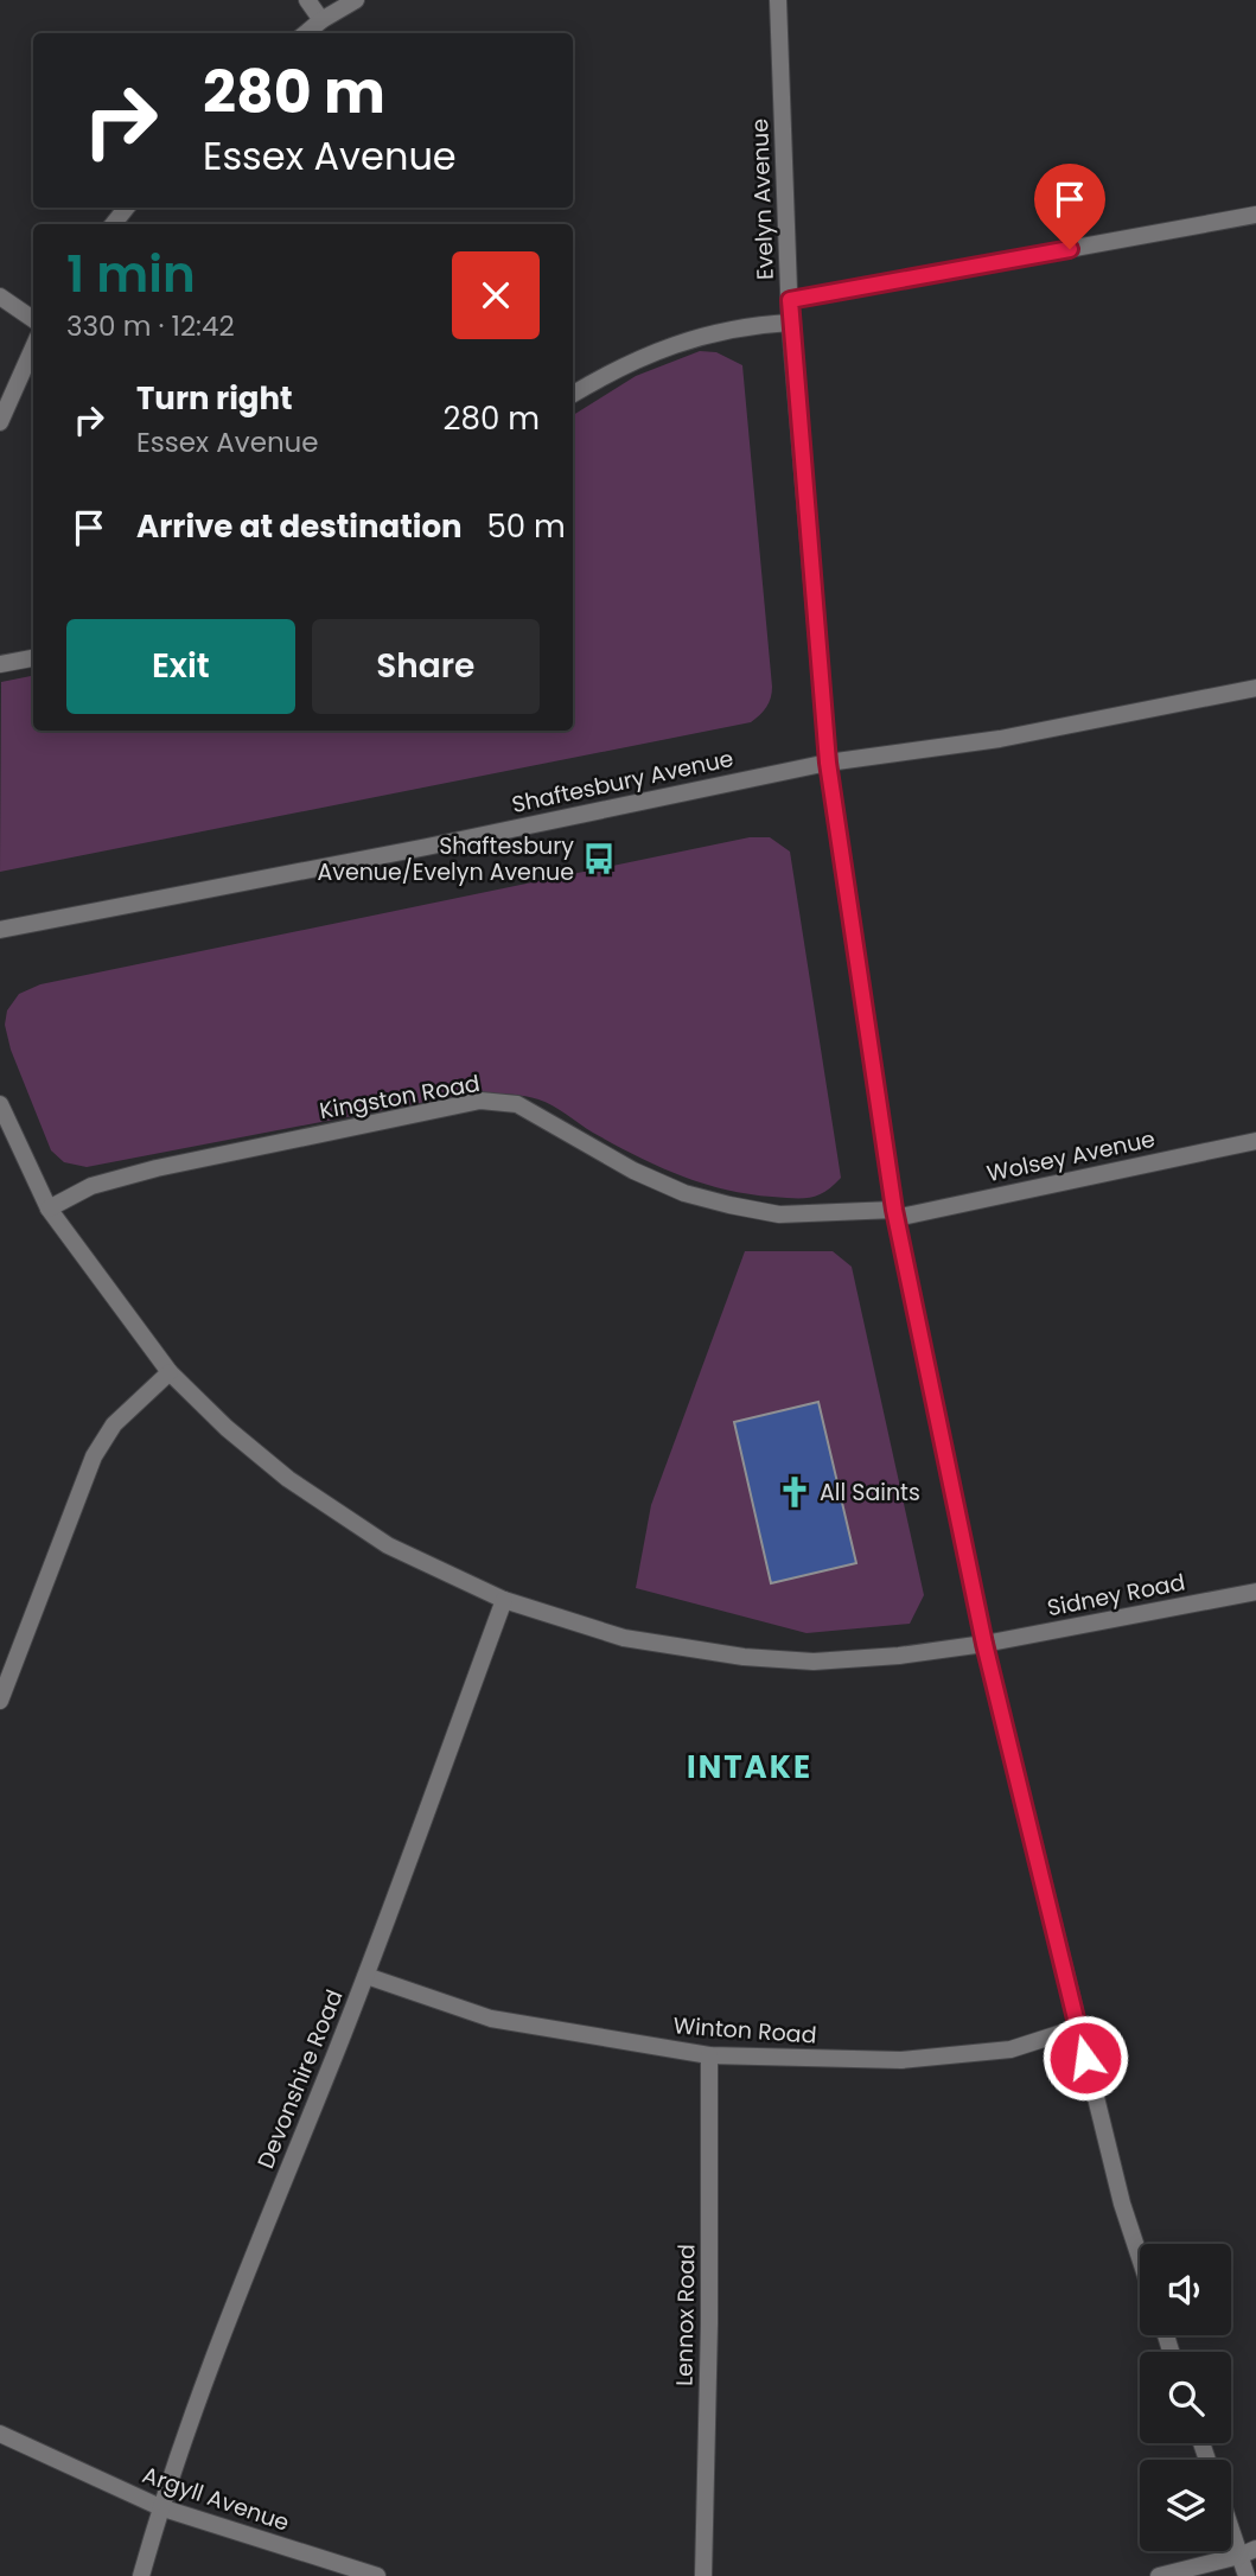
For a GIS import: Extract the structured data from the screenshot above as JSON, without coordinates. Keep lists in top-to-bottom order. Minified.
{"streets":{"street":["Evelyn Avenue","Shaftesbury Avenue","Kingston Road","Wolsey Avenue","Sidney Road","Winton Road","Devonshire Road","Lennox Road","Argyll Avenue"]},"crossings":[["Evelyn Avenue","Shaftesbury Avenue"],["Evelyn Avenue","Kingston Road"],["Evelyn Avenue","Wolsey Avenue"],["Evelyn Avenue","Sidney Road"],["Evelyn Avenue","Winton Road"],["Kingston Road","Wolsey Avenue"],["Kingston Road","Sidney Road"],["Sidney Road","Devonshire Road"],["Winton Road","Devonshire Road"],["Winton Road","Lennox Road"],["Devonshire Road","Argyll Avenue"]],"districts":["INTAKE"],"places":{"bus stop":["Shaftesbury Avenue/Evelyn Avenue"],"church":["All Saints"]},"page":{"turn":["280 m","Essex Avenue"],"heading":["1 min","330 m · 12:42"],"list":[{"name":"Turn right","note":"Essex Avenue","value":"280 m"},{"name":"Arrive at destination","value":"50 m"}],"buttons":["Exit","Share"]}}
